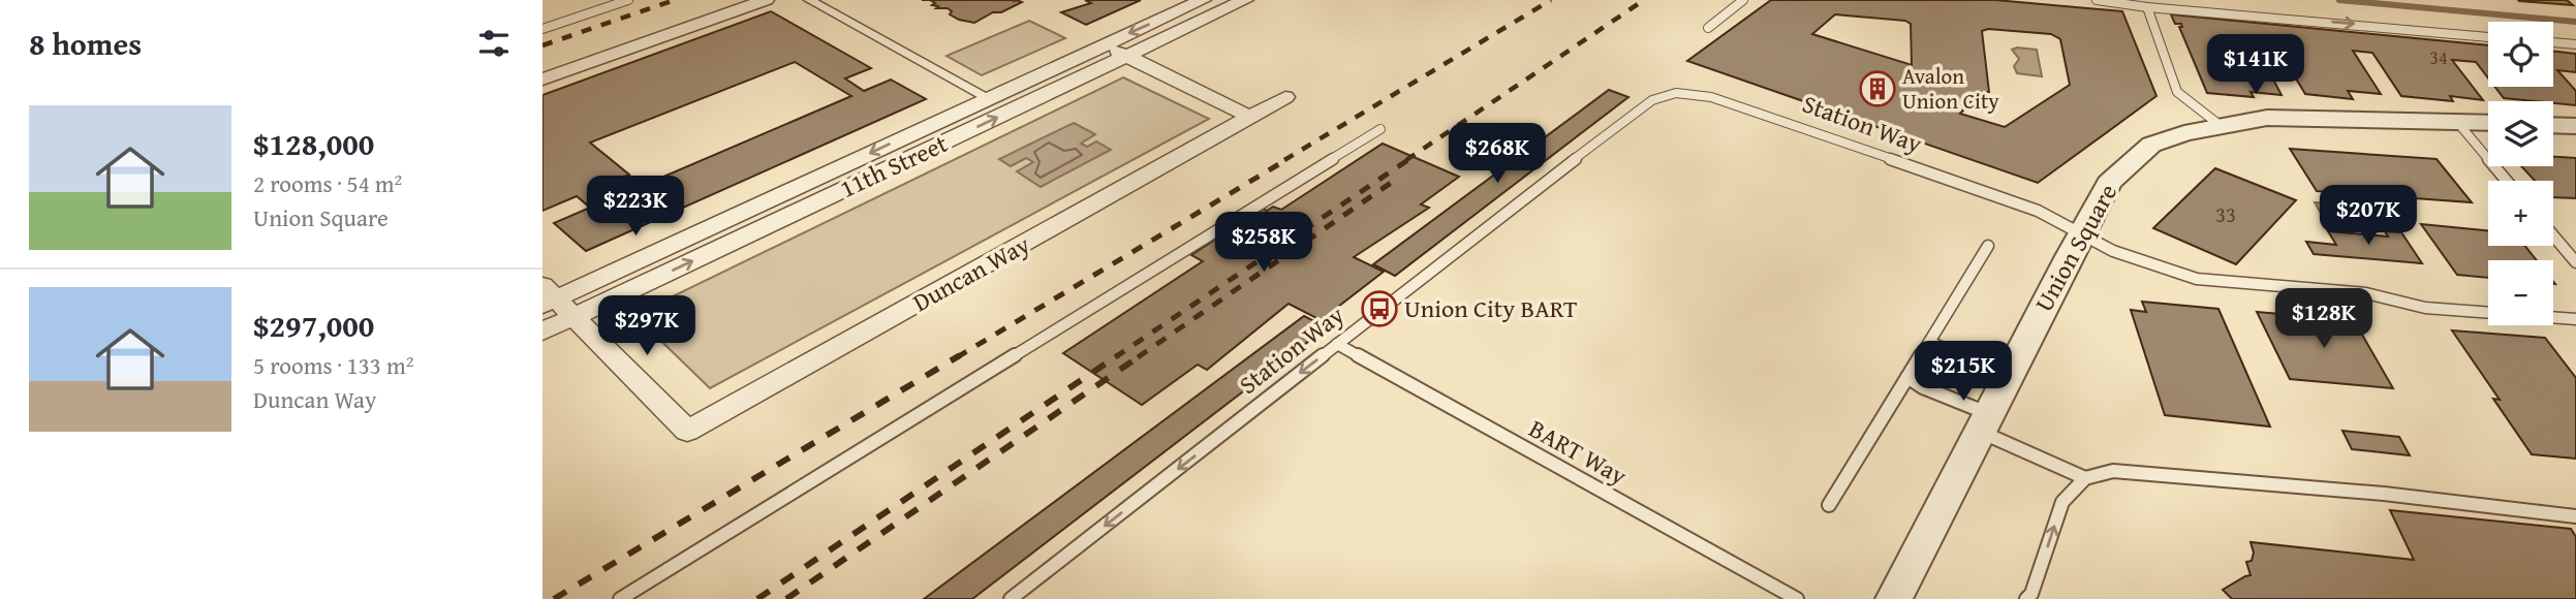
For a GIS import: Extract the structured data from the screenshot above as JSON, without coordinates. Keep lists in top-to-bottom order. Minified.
{"streets":{"street":["11th Street","Union Square","Duncan Way"],"lane":["Station Way","BART Way"]},"crossings":[["Station Way","Union Square"],["Station Way","BART Way"],["11th Street","Duncan Way"]],"places":{"building":["Avalon Union City"],"bus stop":["Union City BART"]},"house_numbers":["34","33"],"page":{"heading":"8 homes","map_buttons":["+","−"],"price":["$141K","$268K","$223K","$207K","$258K","$128K","$297K","$215K"],"list":[{"name":"$128,000","note":"2 rooms · 54 m² · Union Square"},{"name":"$297,000","note":"5 rooms · 133 m² · Duncan Way"}]}}
